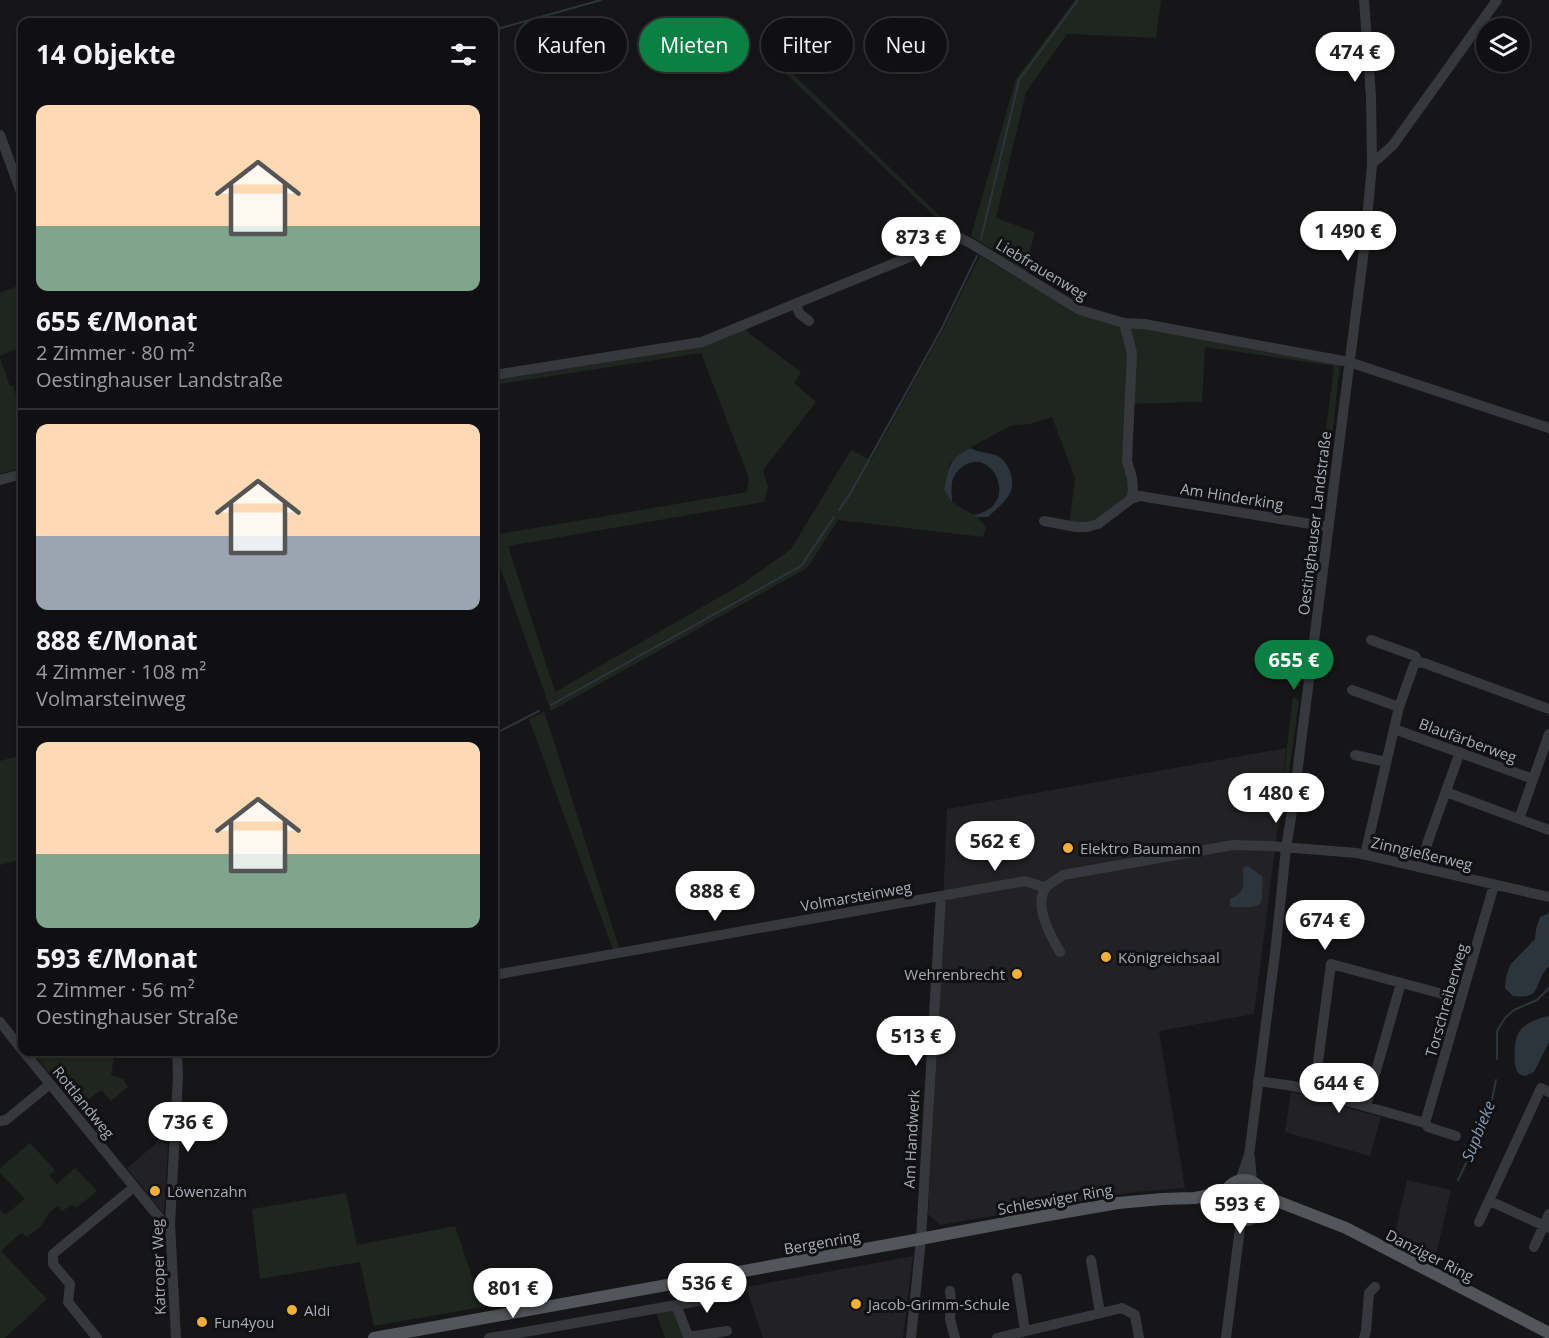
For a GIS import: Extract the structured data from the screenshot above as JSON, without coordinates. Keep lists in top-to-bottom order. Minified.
{"streets":{"main road":["Schleswiger Ring","Bergenring","Danziger Ring"],"street":["Liebfrauenweg","Am Hinderking","Oestinghauser Landstraße","Blaufärberweg","Zinngießerweg","Volmarsteinweg","Torschreiberweg","Rottlandweg","Am Handwerk","Katroper Weg"]},"crossings":[["Liebfrauenweg","Oestinghauser Landstraße"],["Am Hinderking","Oestinghauser Landstraße"],["Oestinghauser Landstraße","Zinngießerweg"],["Oestinghauser Landstraße","Schleswiger Ring"],["Oestinghauser Landstraße","Danziger Ring"],["Zinngießerweg","Torschreiberweg"],["Volmarsteinweg","Am Handwerk"],["Rottlandweg","Katroper Weg"],["Am Handwerk","Schleswiger Ring"],["Am Handwerk","Bergenring"],["Schleswiger Ring","Bergenring"],["Schleswiger Ring","Danziger Ring"]],"water":["Supbieke"],"places":["Elektro Baumann","Königreichsaal","Wehrenbrecht","Löwenzahn","Jacob-Grimm-Schule","Aldi","Fun4you"],"page":{"chip":["Kaufen","Mieten","Filter","Neu"],"heading":"14 Objekte","price":["474 €","1 490 €","873 €","655 €","1 480 €","562 €","888 €","674 €","513 €","644 €","736 €","593 €","536 €","801 €"],"list":[{"name":"655 €/Monat","note":"2 Zimmer · 80 m² · Oestinghauser Landstraße"},{"name":"888 €/Monat","note":"4 Zimmer · 108 m² · Volmarsteinweg"},{"name":"593 €/Monat","note":"2 Zimmer · 56 m² · Oestinghauser Straße"}]}}
